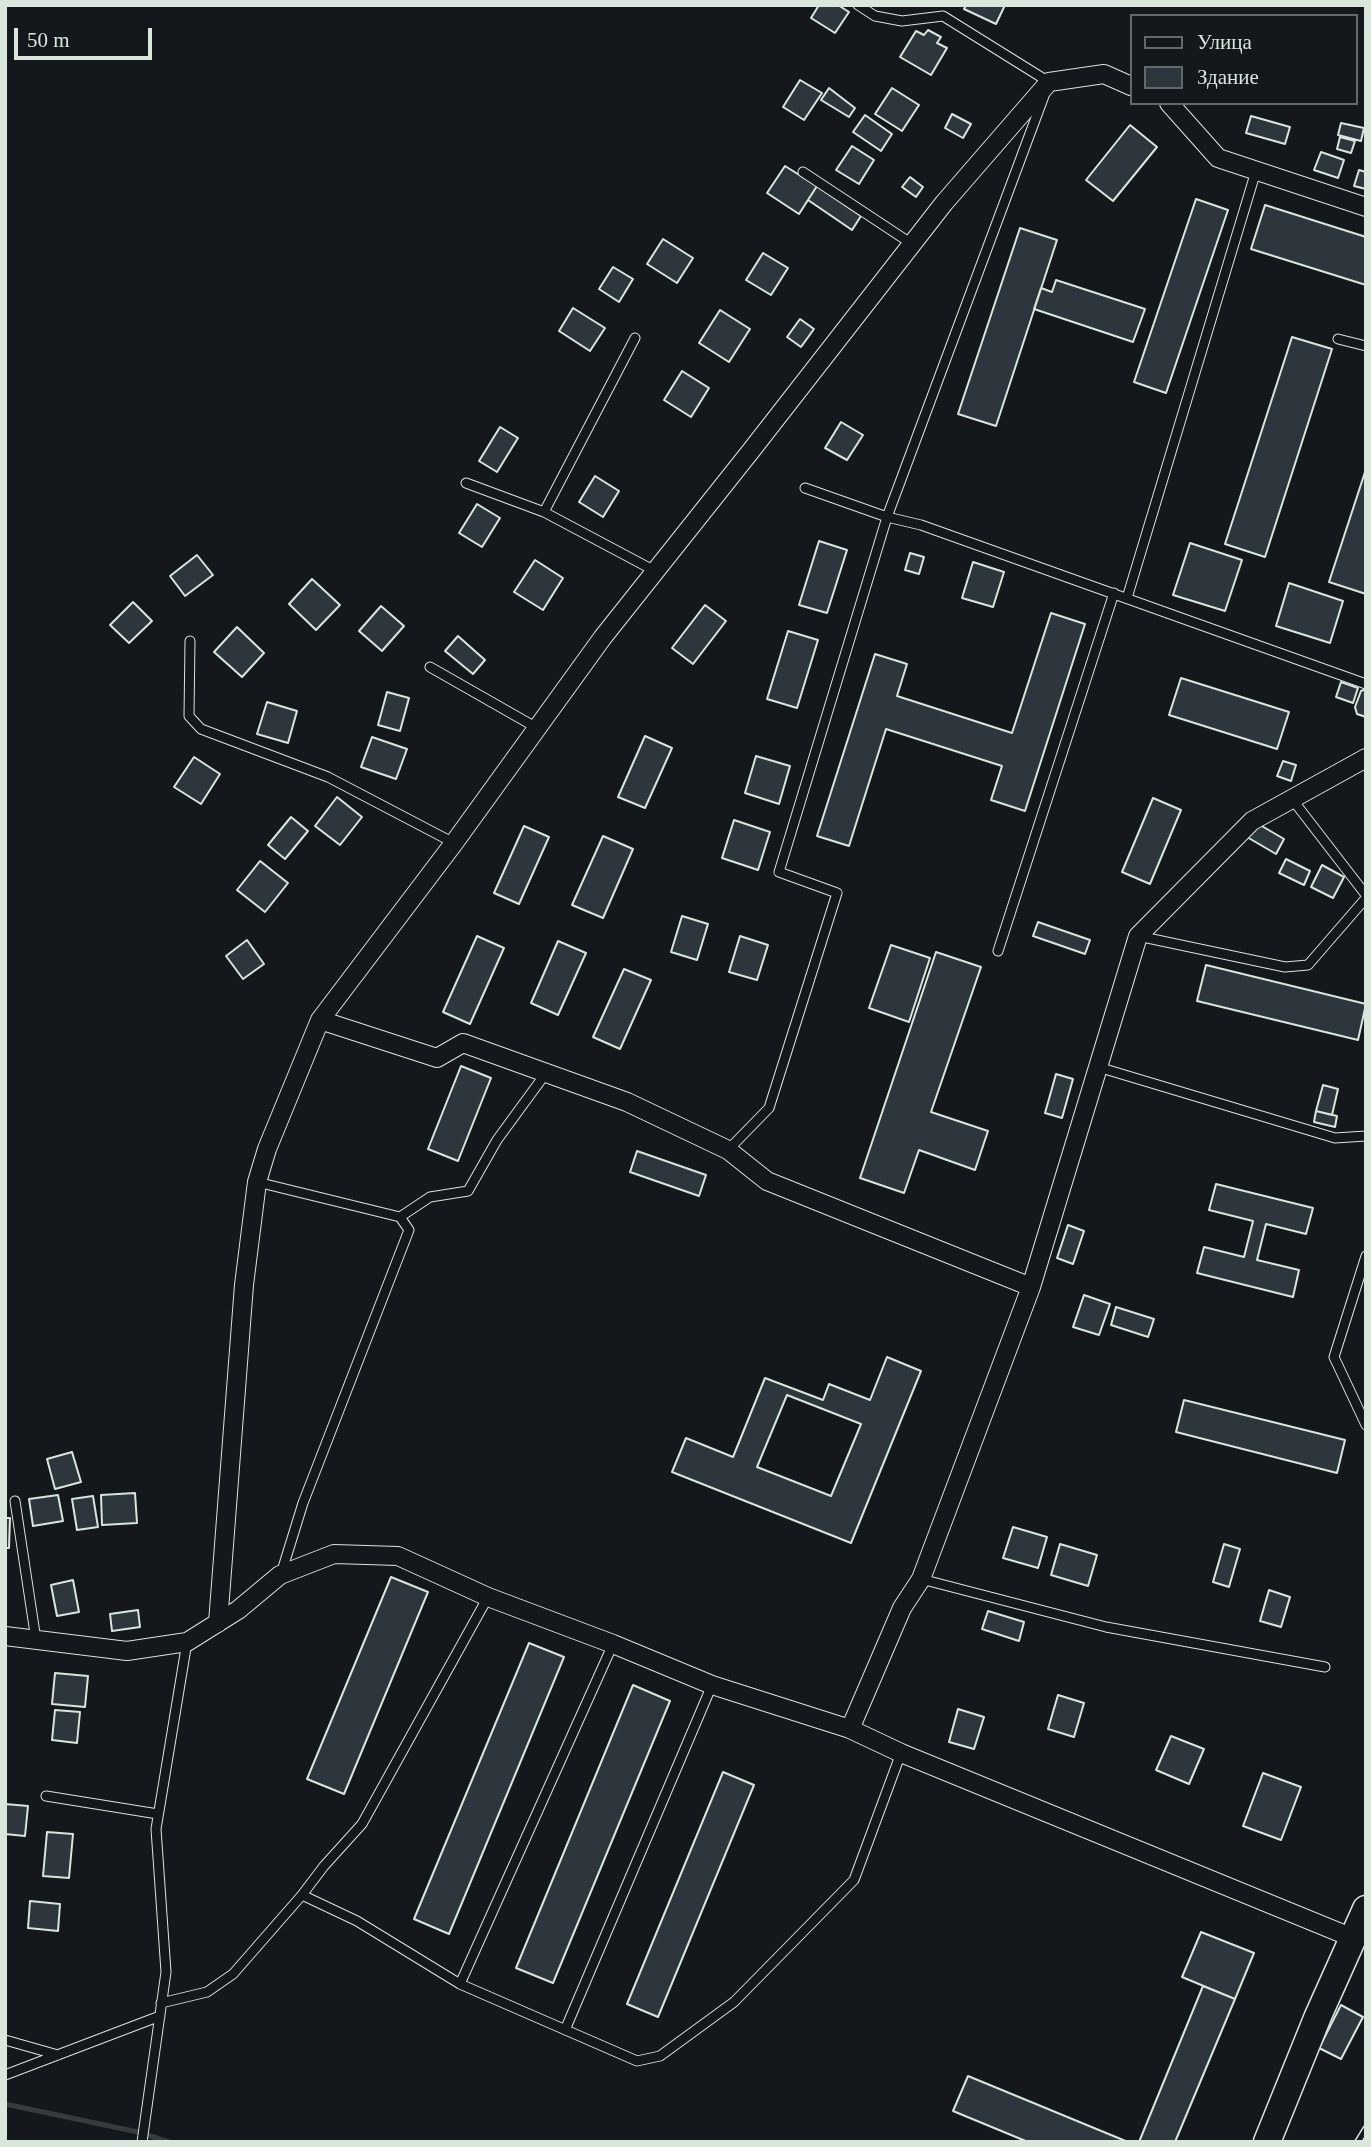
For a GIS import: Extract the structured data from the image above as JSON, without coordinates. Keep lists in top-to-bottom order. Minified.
{"legend":["Улица","Здание"],"scale_bar":"50 m"}
